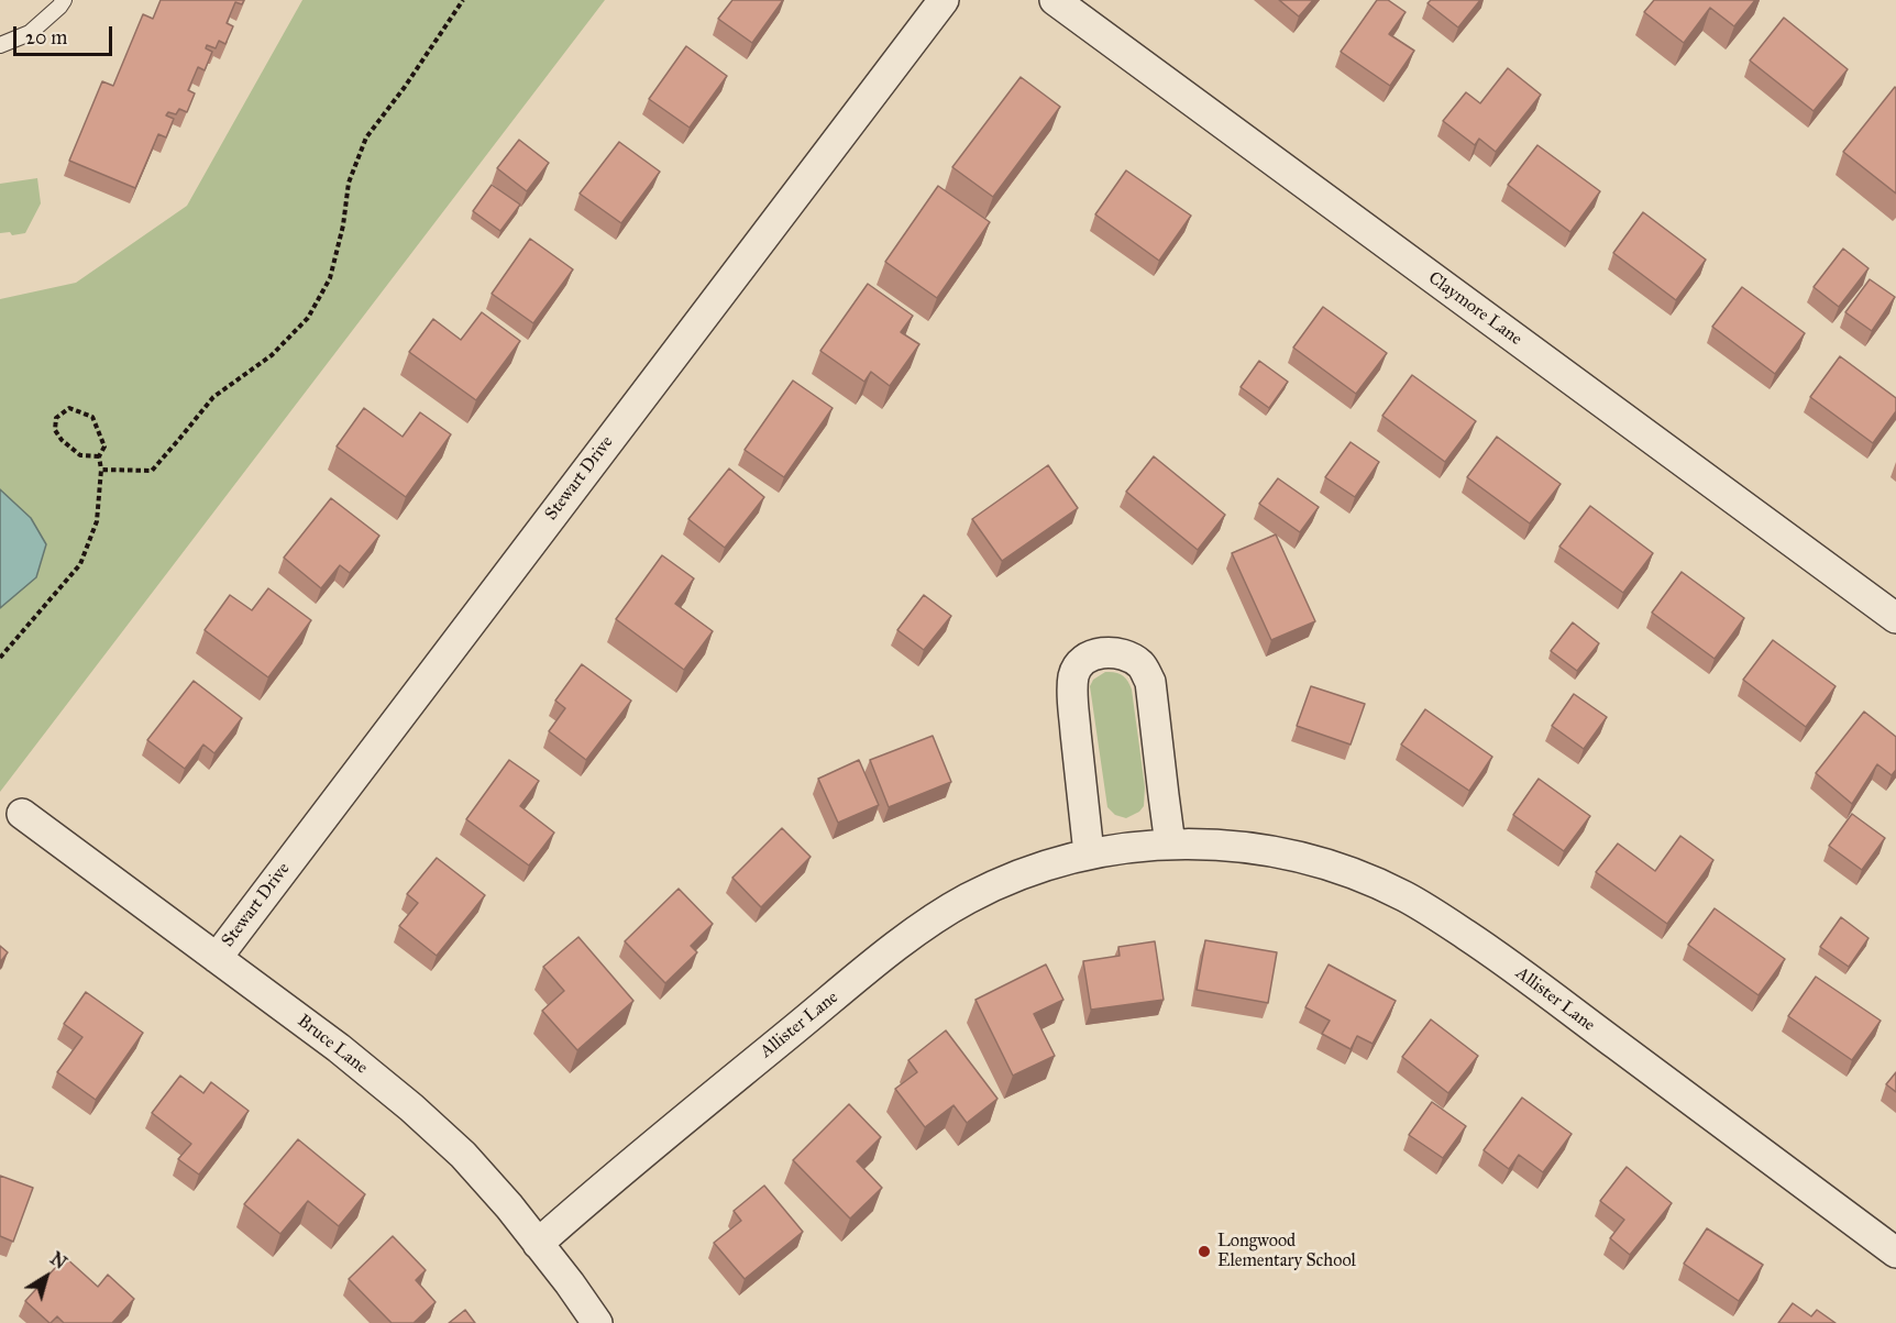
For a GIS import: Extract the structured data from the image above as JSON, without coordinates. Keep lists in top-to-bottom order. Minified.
{"streets":{"street":["Claymore Lane","Stewart Drive","Allister Lane","Bruce Lane"]},"crossings":[["Stewart Drive","Bruce Lane"],["Allister Lane","Bruce Lane"]],"places":["Longwood Elementary School"],"scale_bar":"20 m","north":"top right"}
